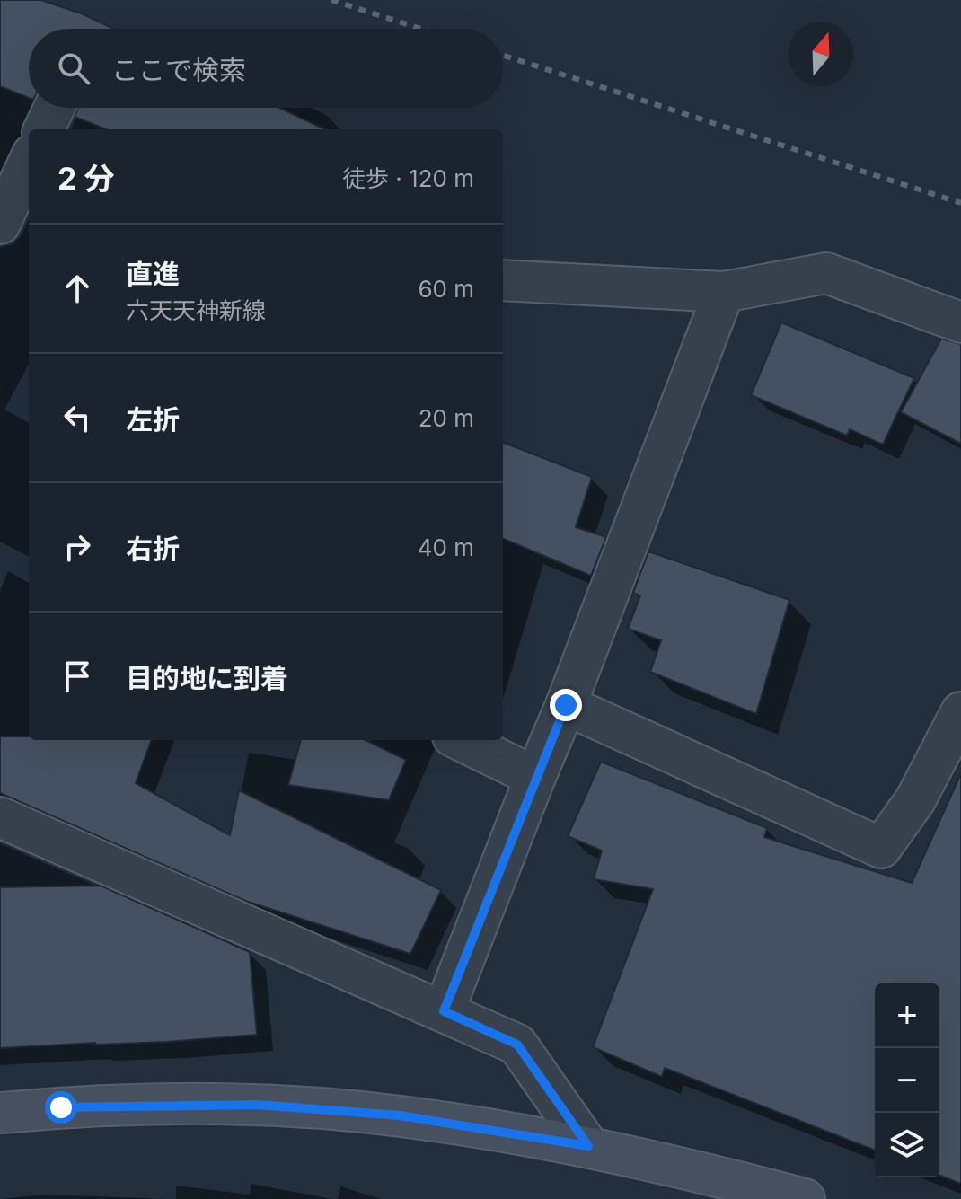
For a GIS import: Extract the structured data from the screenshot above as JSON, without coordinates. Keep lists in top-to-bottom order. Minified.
{"north":"top","page":{"search":"ここで検索","heading":["2 分","徒歩 · 120 m"],"list":[["直進","六天天神新線","60 m"],["左折","20 m"],["右折","40 m"],"目的地に到着"],"map_buttons":["+","−"]}}
